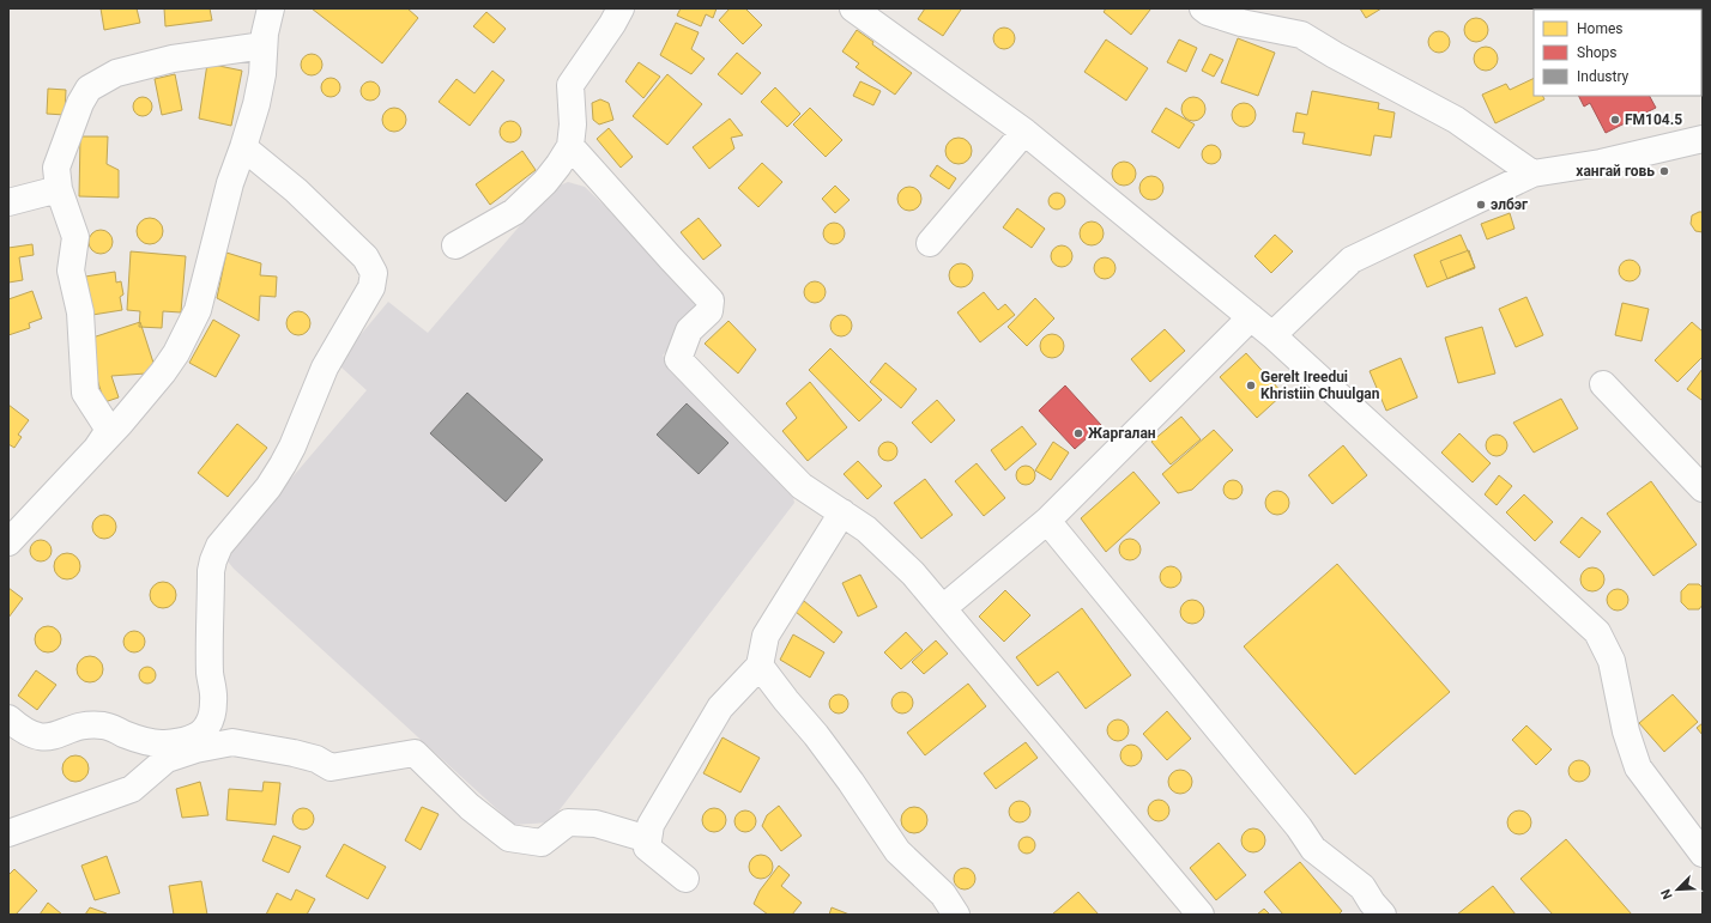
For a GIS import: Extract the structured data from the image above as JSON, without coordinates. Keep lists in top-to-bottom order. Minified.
{"places":["FM104.5","хангай говь","элбэг","Gerelt Ireedui Khristiin Chuulgan","Жаргалан"],"legend":["Homes","Shops","Industry"],"north":"bottom left"}
